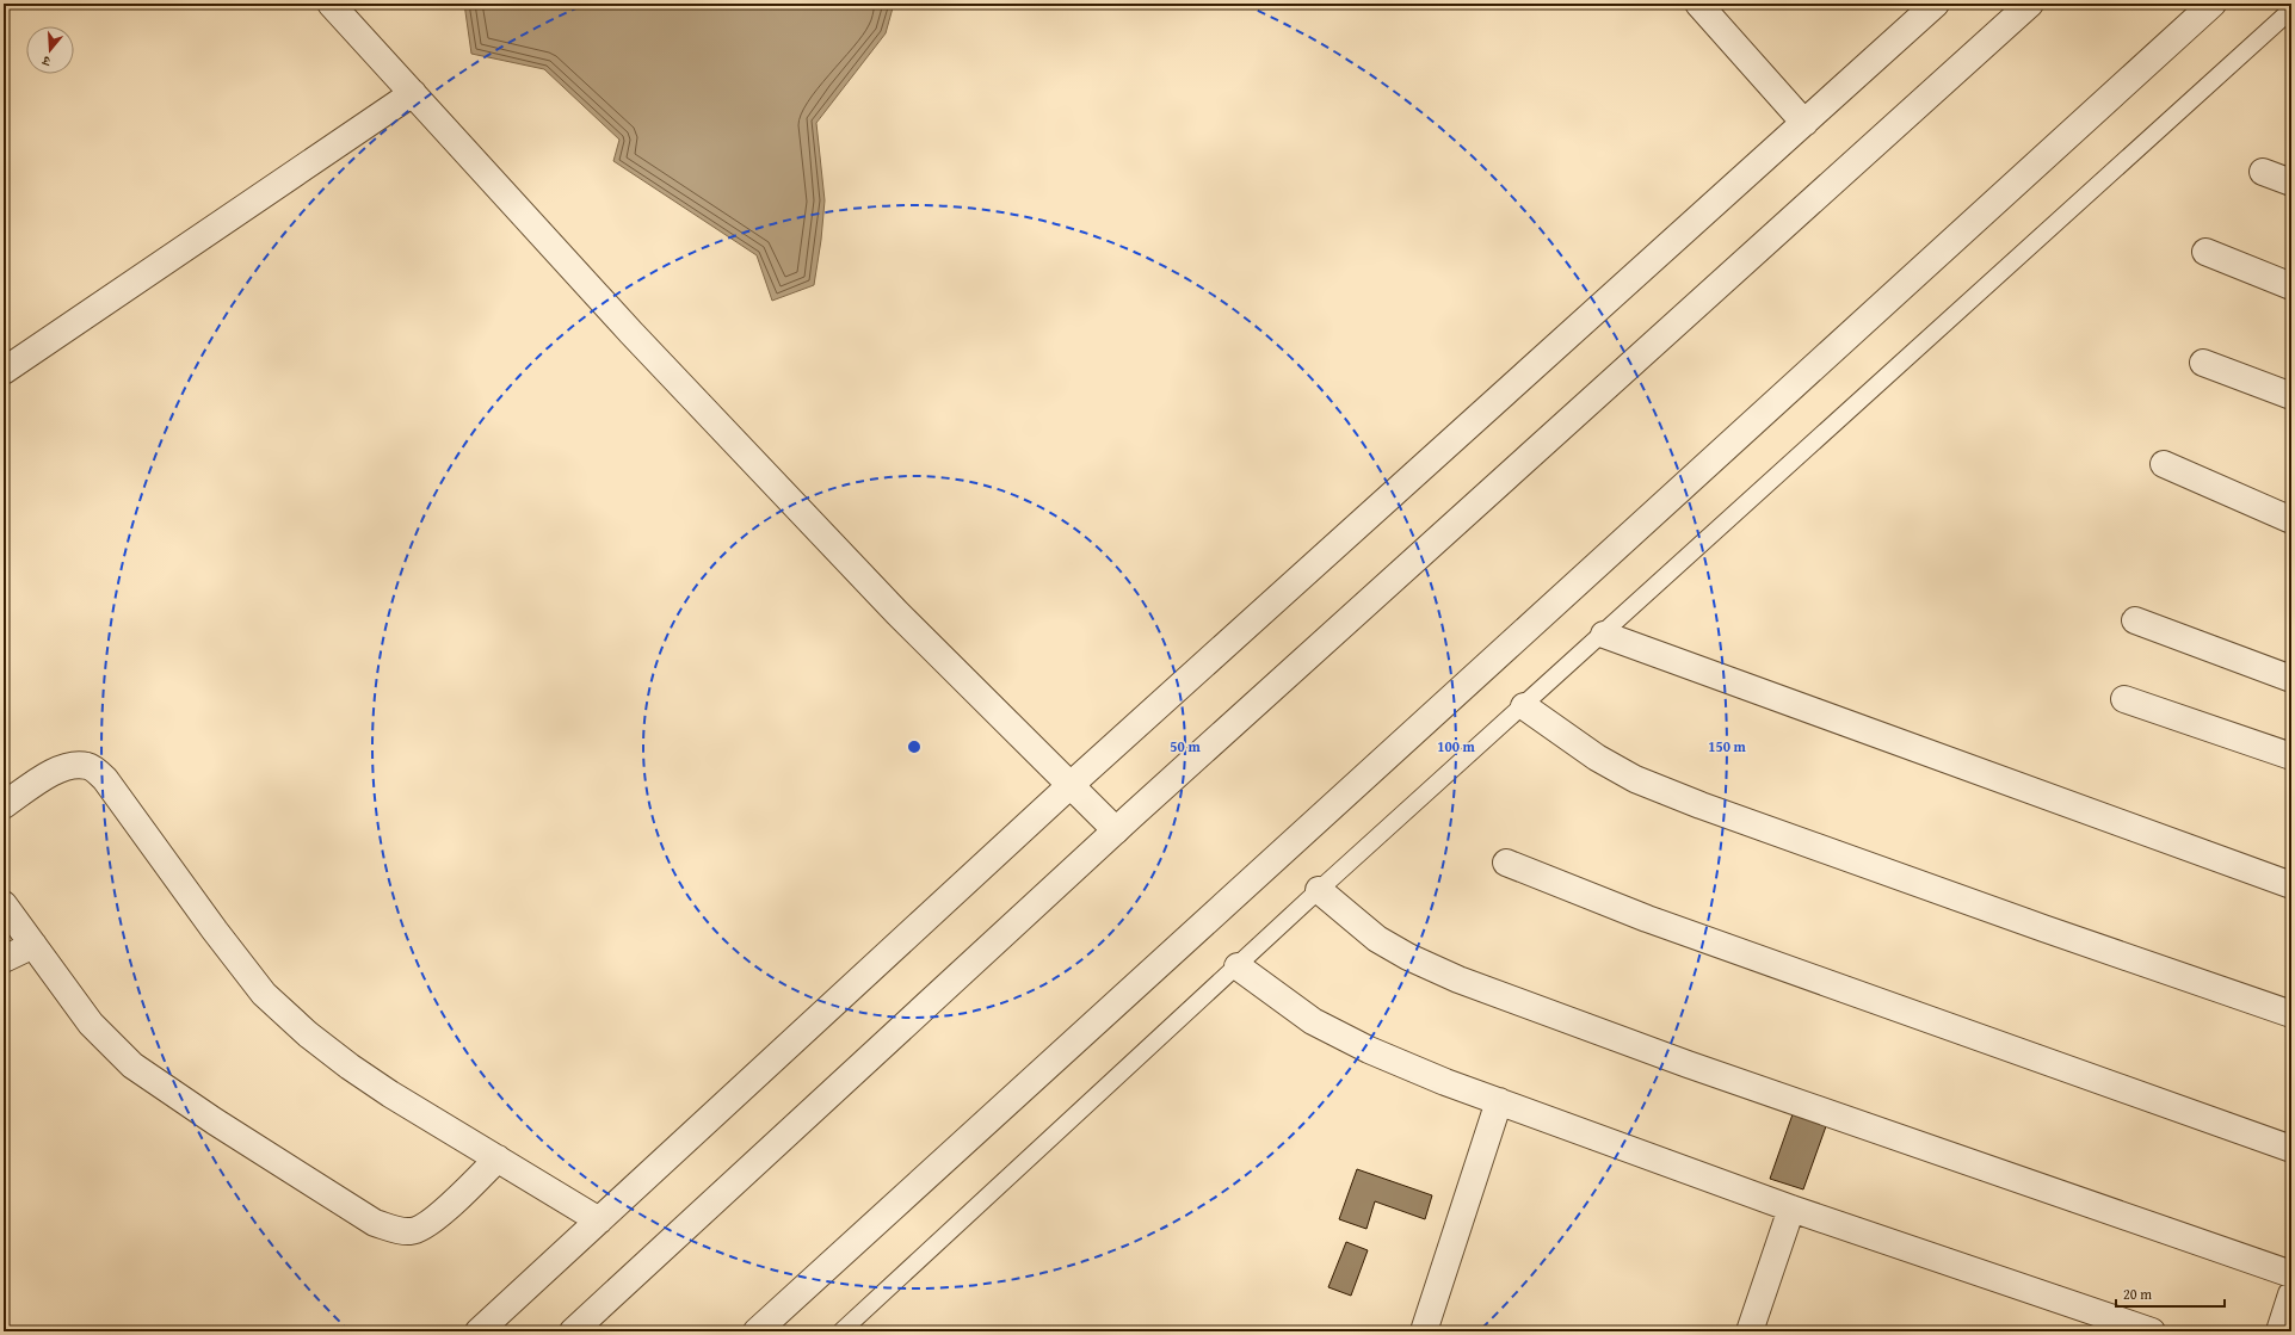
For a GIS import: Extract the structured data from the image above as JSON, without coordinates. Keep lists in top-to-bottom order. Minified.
{"scale_bar":"20 m","north":"bottom","rings":["50 m","100 m","150 m"]}
